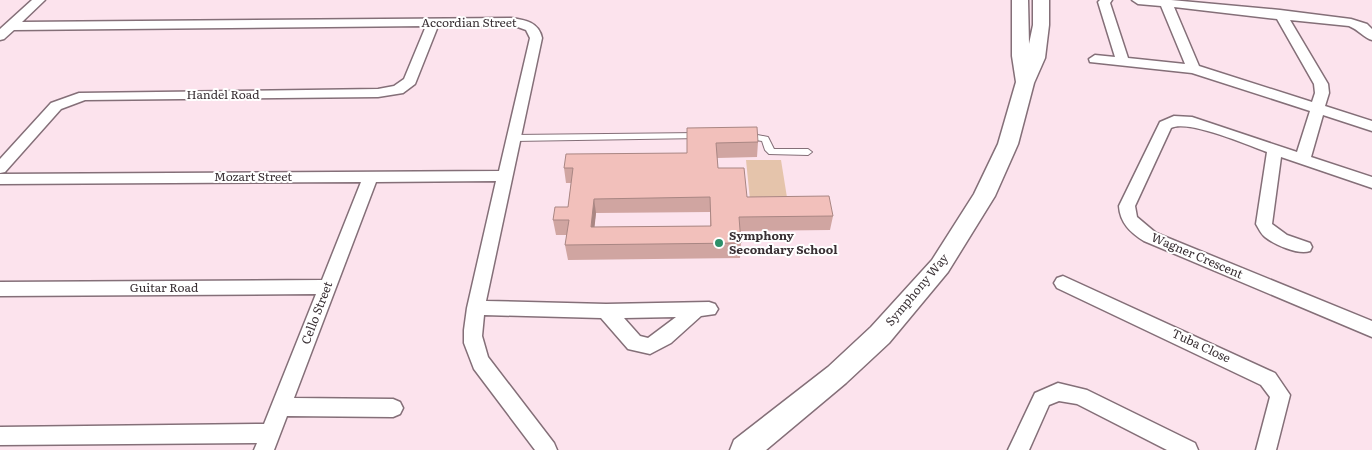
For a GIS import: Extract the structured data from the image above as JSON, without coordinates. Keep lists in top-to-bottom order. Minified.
{"streets":{"main road":["Symphony Way"],"street":["Accordian Street","Handel Road","Mozart Street","Wagner Crescent","Guitar Road","Cello Street","Tuba Close"]},"crossings":[["Accordian Street","Handel Road"],["Accordian Street","Mozart Street"],["Mozart Street","Cello Street"],["Guitar Road","Cello Street"]],"places":["Symphony Secondary School"]}
